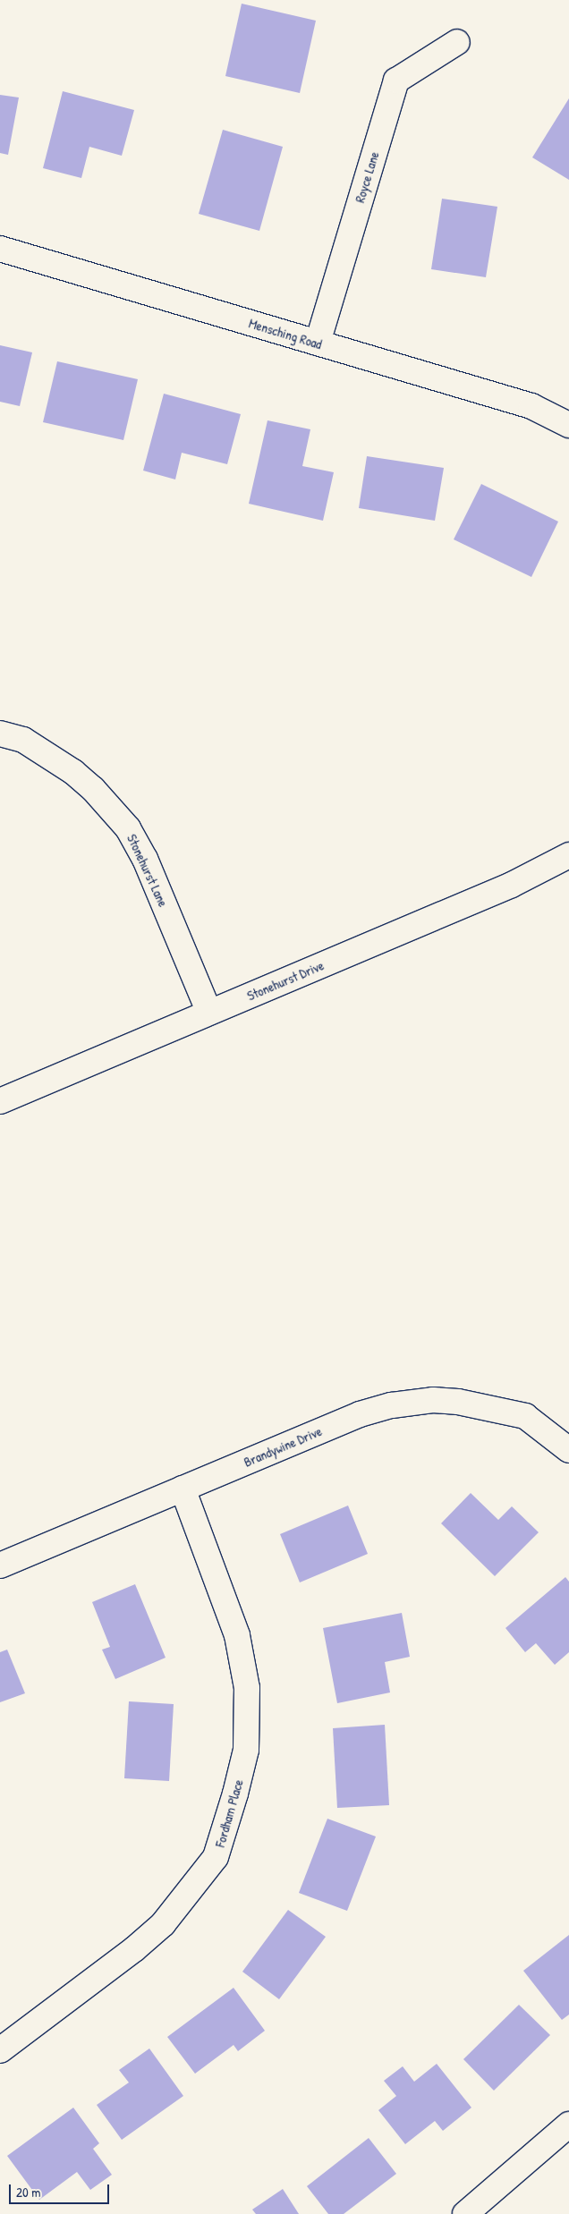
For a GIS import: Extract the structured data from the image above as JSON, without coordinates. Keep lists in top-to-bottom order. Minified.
{"streets":{"street":["Royce Lane","Mensching Road","Stonehurst Lane","Stonehurst Drive","Brandywine Drive","Fordham Place"]},"crossings":[["Royce Lane","Mensching Road"],["Stonehurst Lane","Stonehurst Drive"],["Brandywine Drive","Fordham Place"]],"scale_bar":"20 m"}
